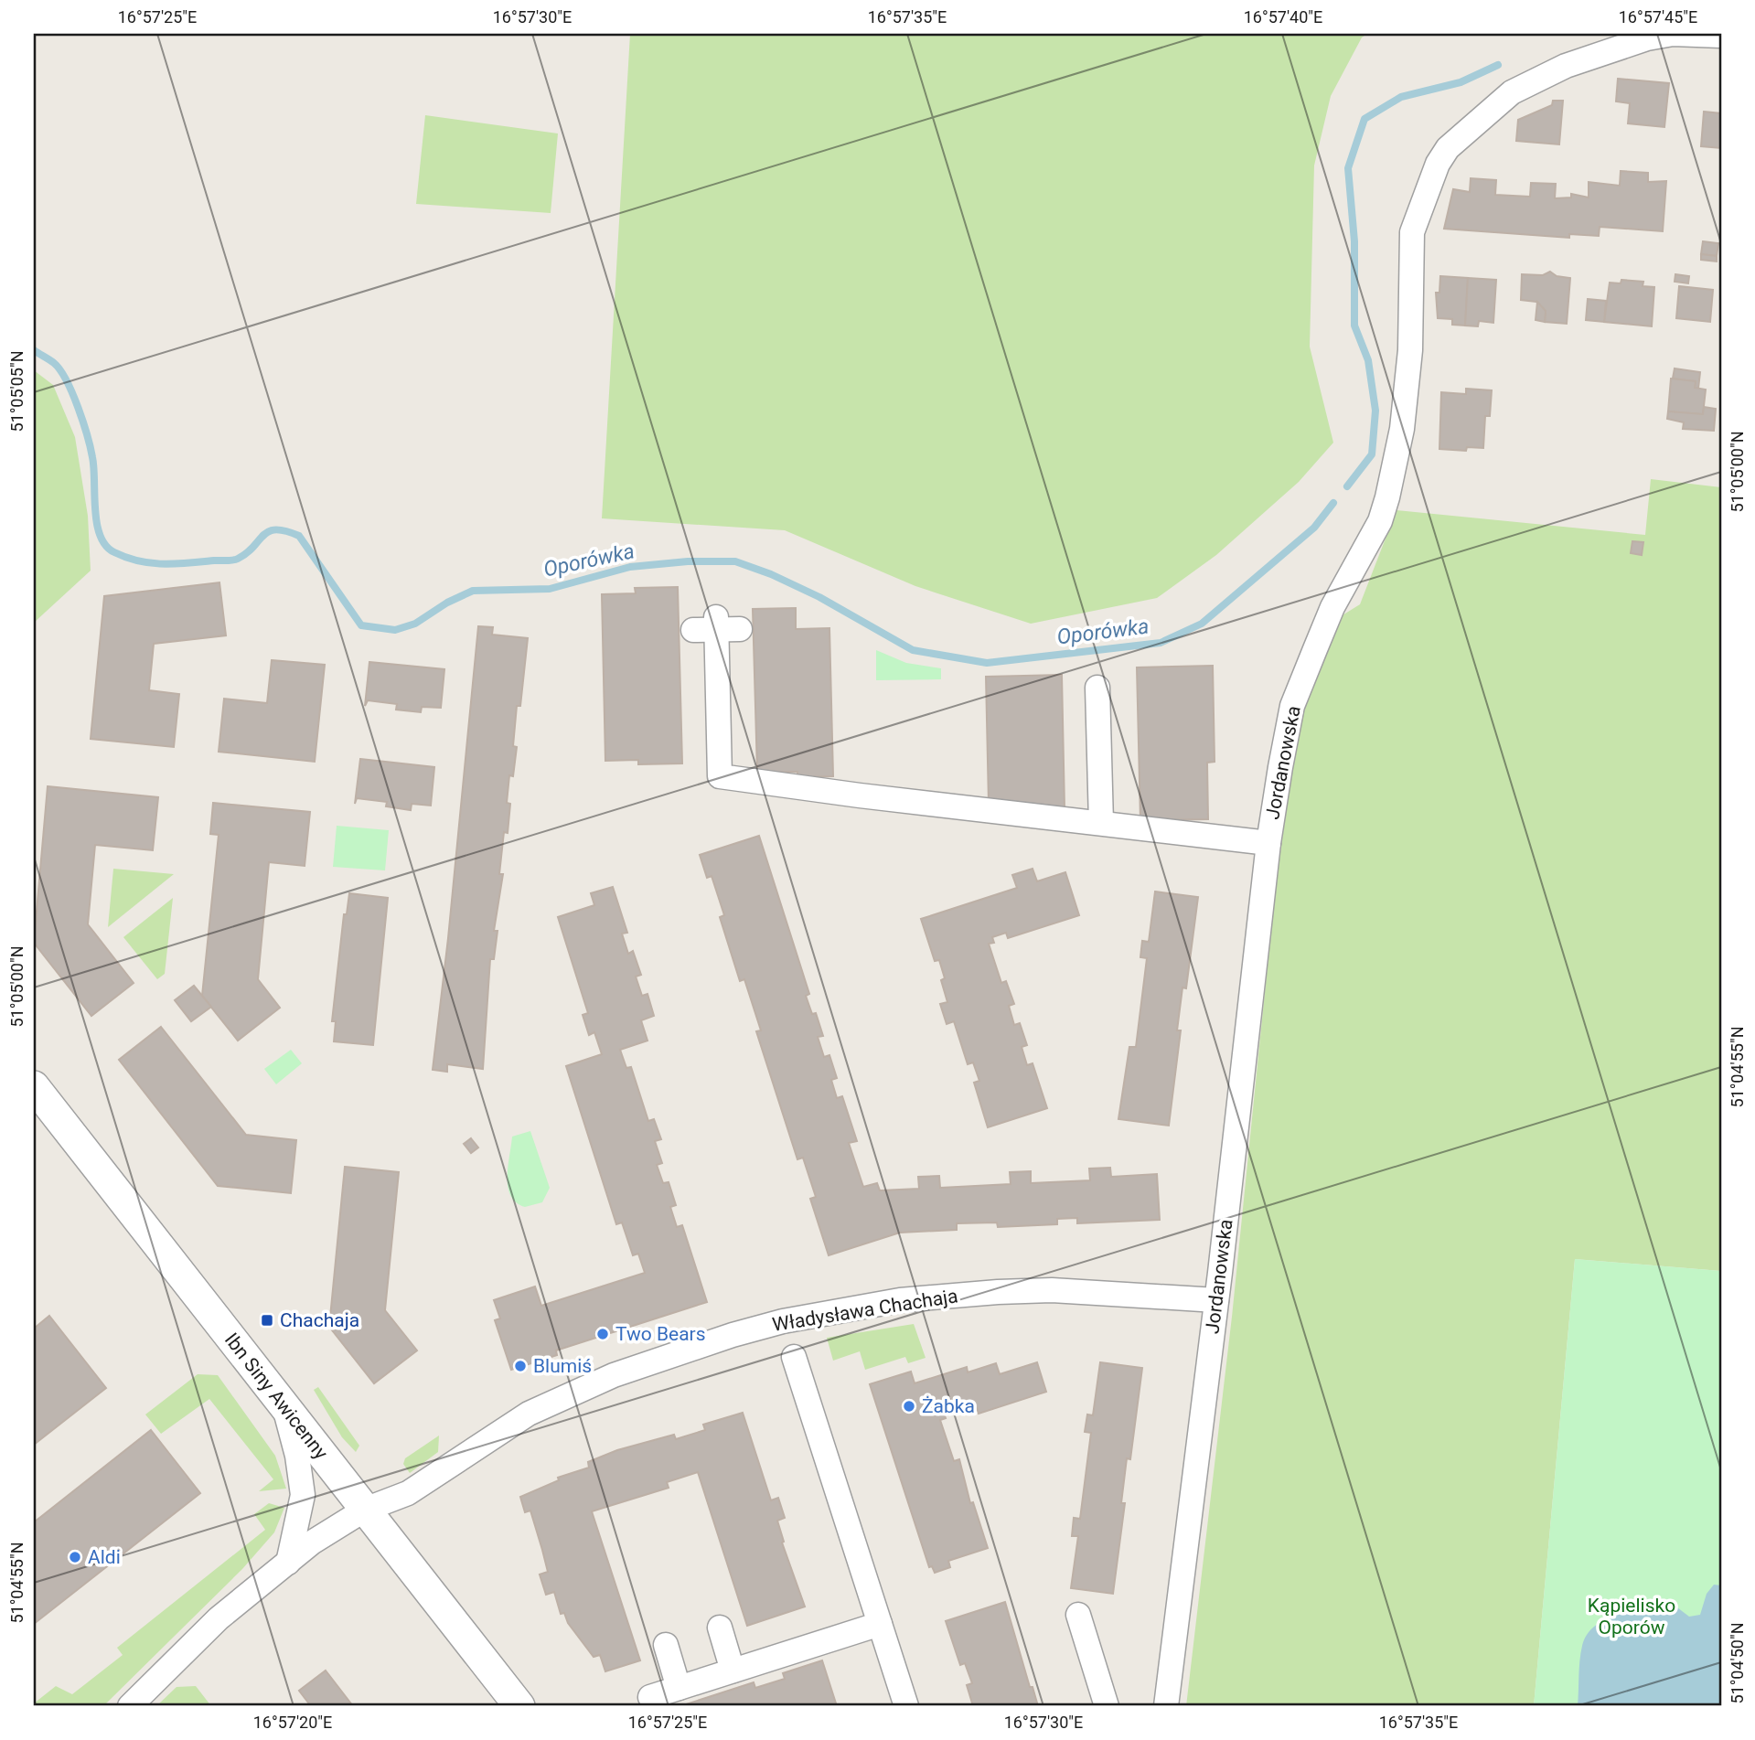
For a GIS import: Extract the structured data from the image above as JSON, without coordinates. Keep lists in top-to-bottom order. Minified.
{"streets":{"street":["Jordanowska","Władysława Chachaja","Ibn Siny Awicenny"]},"crossings":[["Jordanowska","Władysława Chachaja"],["Władysława Chachaja","Ibn Siny Awicenny"]],"water":["Oporówka"],"parks":["Kąpielisko Oporów"],"places":{"transit":["Chachaja"],"other":["Two Bears","Blumiś","Żabka","Aldi"]},"coordinates":["16°57'25\"E","16°57'30\"E","16°57'35\"E","16°57'40\"E","16°57'45\"E","51°05'05\"N","51°05'00\"N","51°04'55\"N","51°04'50\"N","16°57'20\"E"]}
